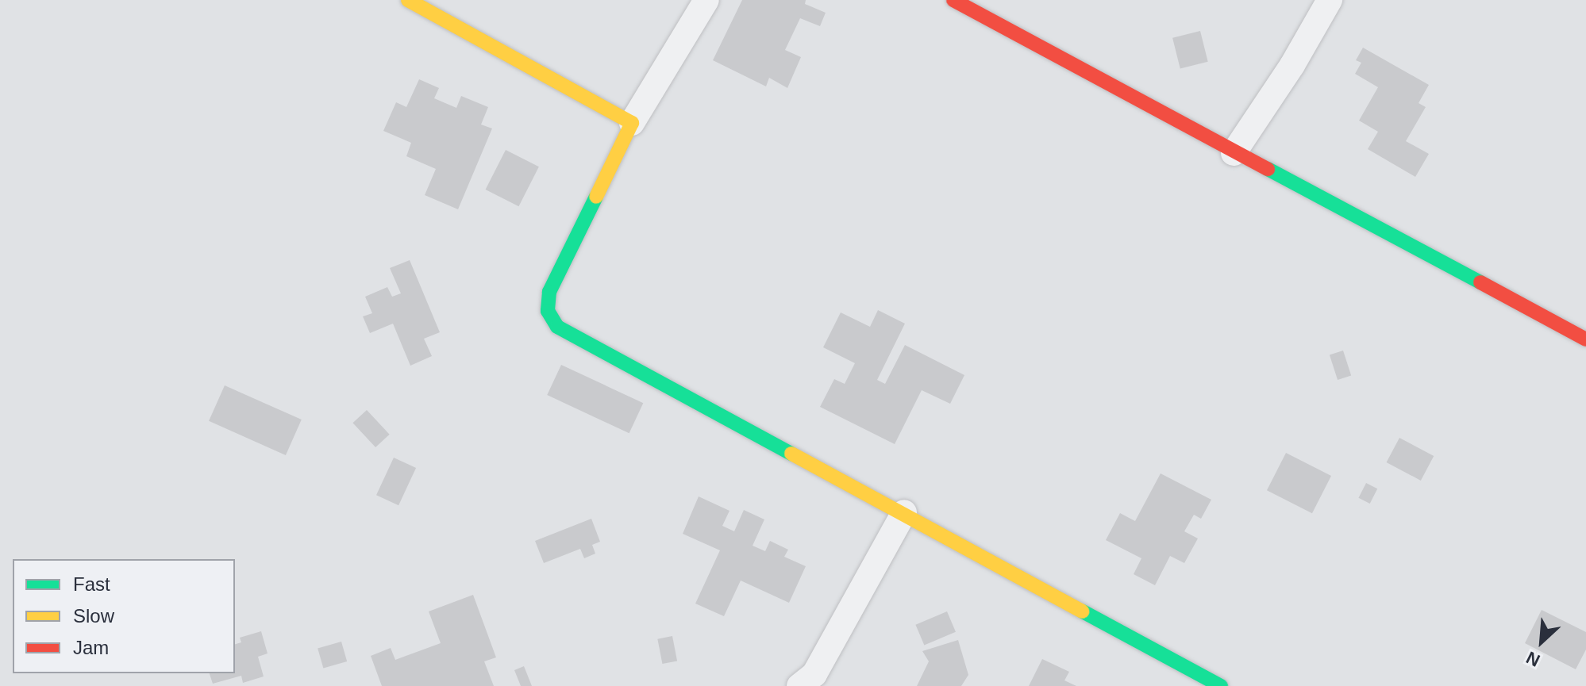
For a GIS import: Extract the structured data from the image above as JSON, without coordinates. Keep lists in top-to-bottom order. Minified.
{"legend":["Fast","Slow","Jam"],"north":"bottom left"}
